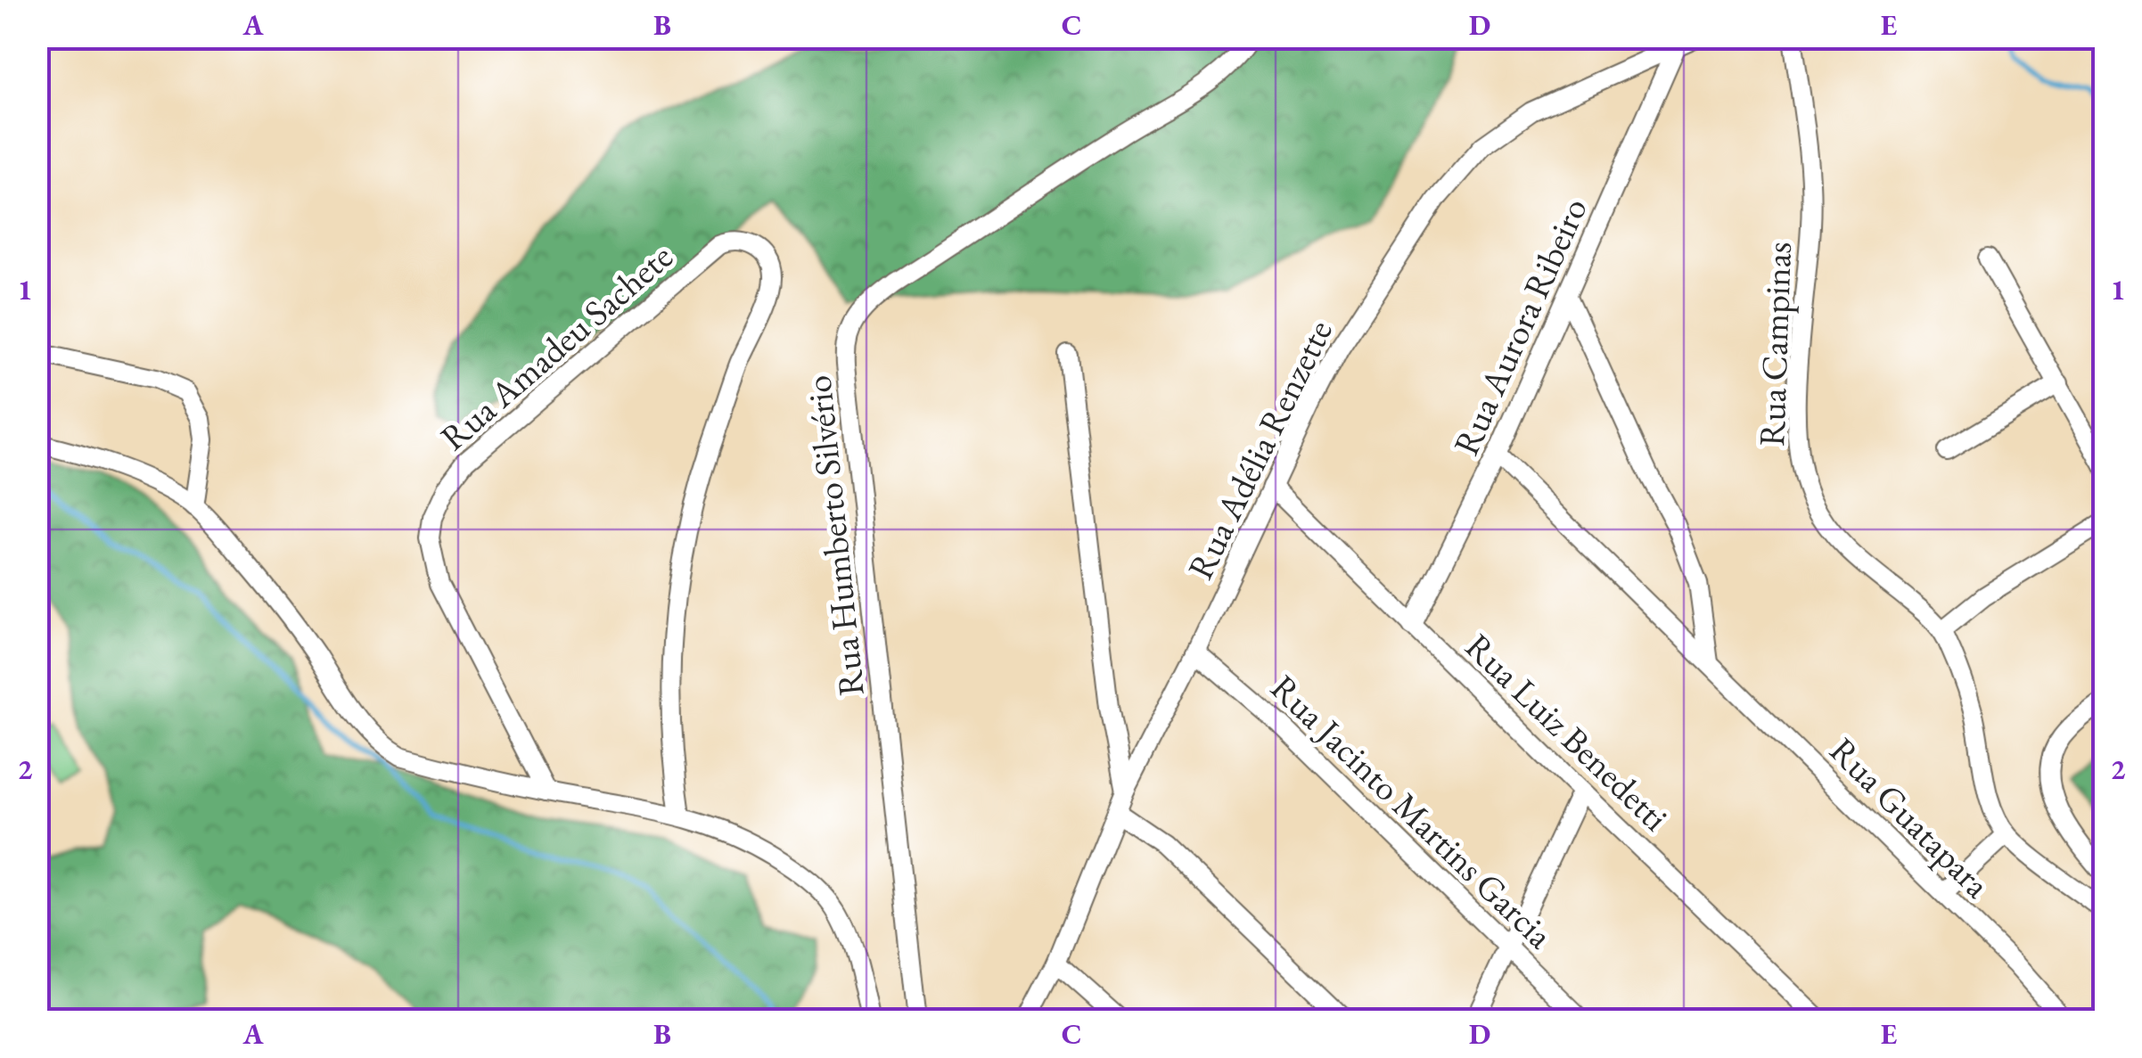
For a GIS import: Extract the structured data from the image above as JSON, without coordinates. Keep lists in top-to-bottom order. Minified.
{"streets":{"street":["Rua Aurora Ribeiro","Rua Campinas","Rua Amadeu Sachete","Rua Adélia Renzette","Rua Humberto Silvério","Rua Luiz Benedetti","Rua Jacinto Martins Garcia","Rua Guatapara"]},"crossings":[["Rua Aurora Ribeiro","Rua Adélia Renzette"],["Rua Aurora Ribeiro","Rua Luiz Benedetti"],["Rua Aurora Ribeiro","Rua Guatapara"],["Rua Adélia Renzette","Rua Luiz Benedetti"],["Rua Adélia Renzette","Rua Jacinto Martins Garcia"]],"grid":{"columns":["A","B","C","D","E"],"rows":["1","2"]}}
